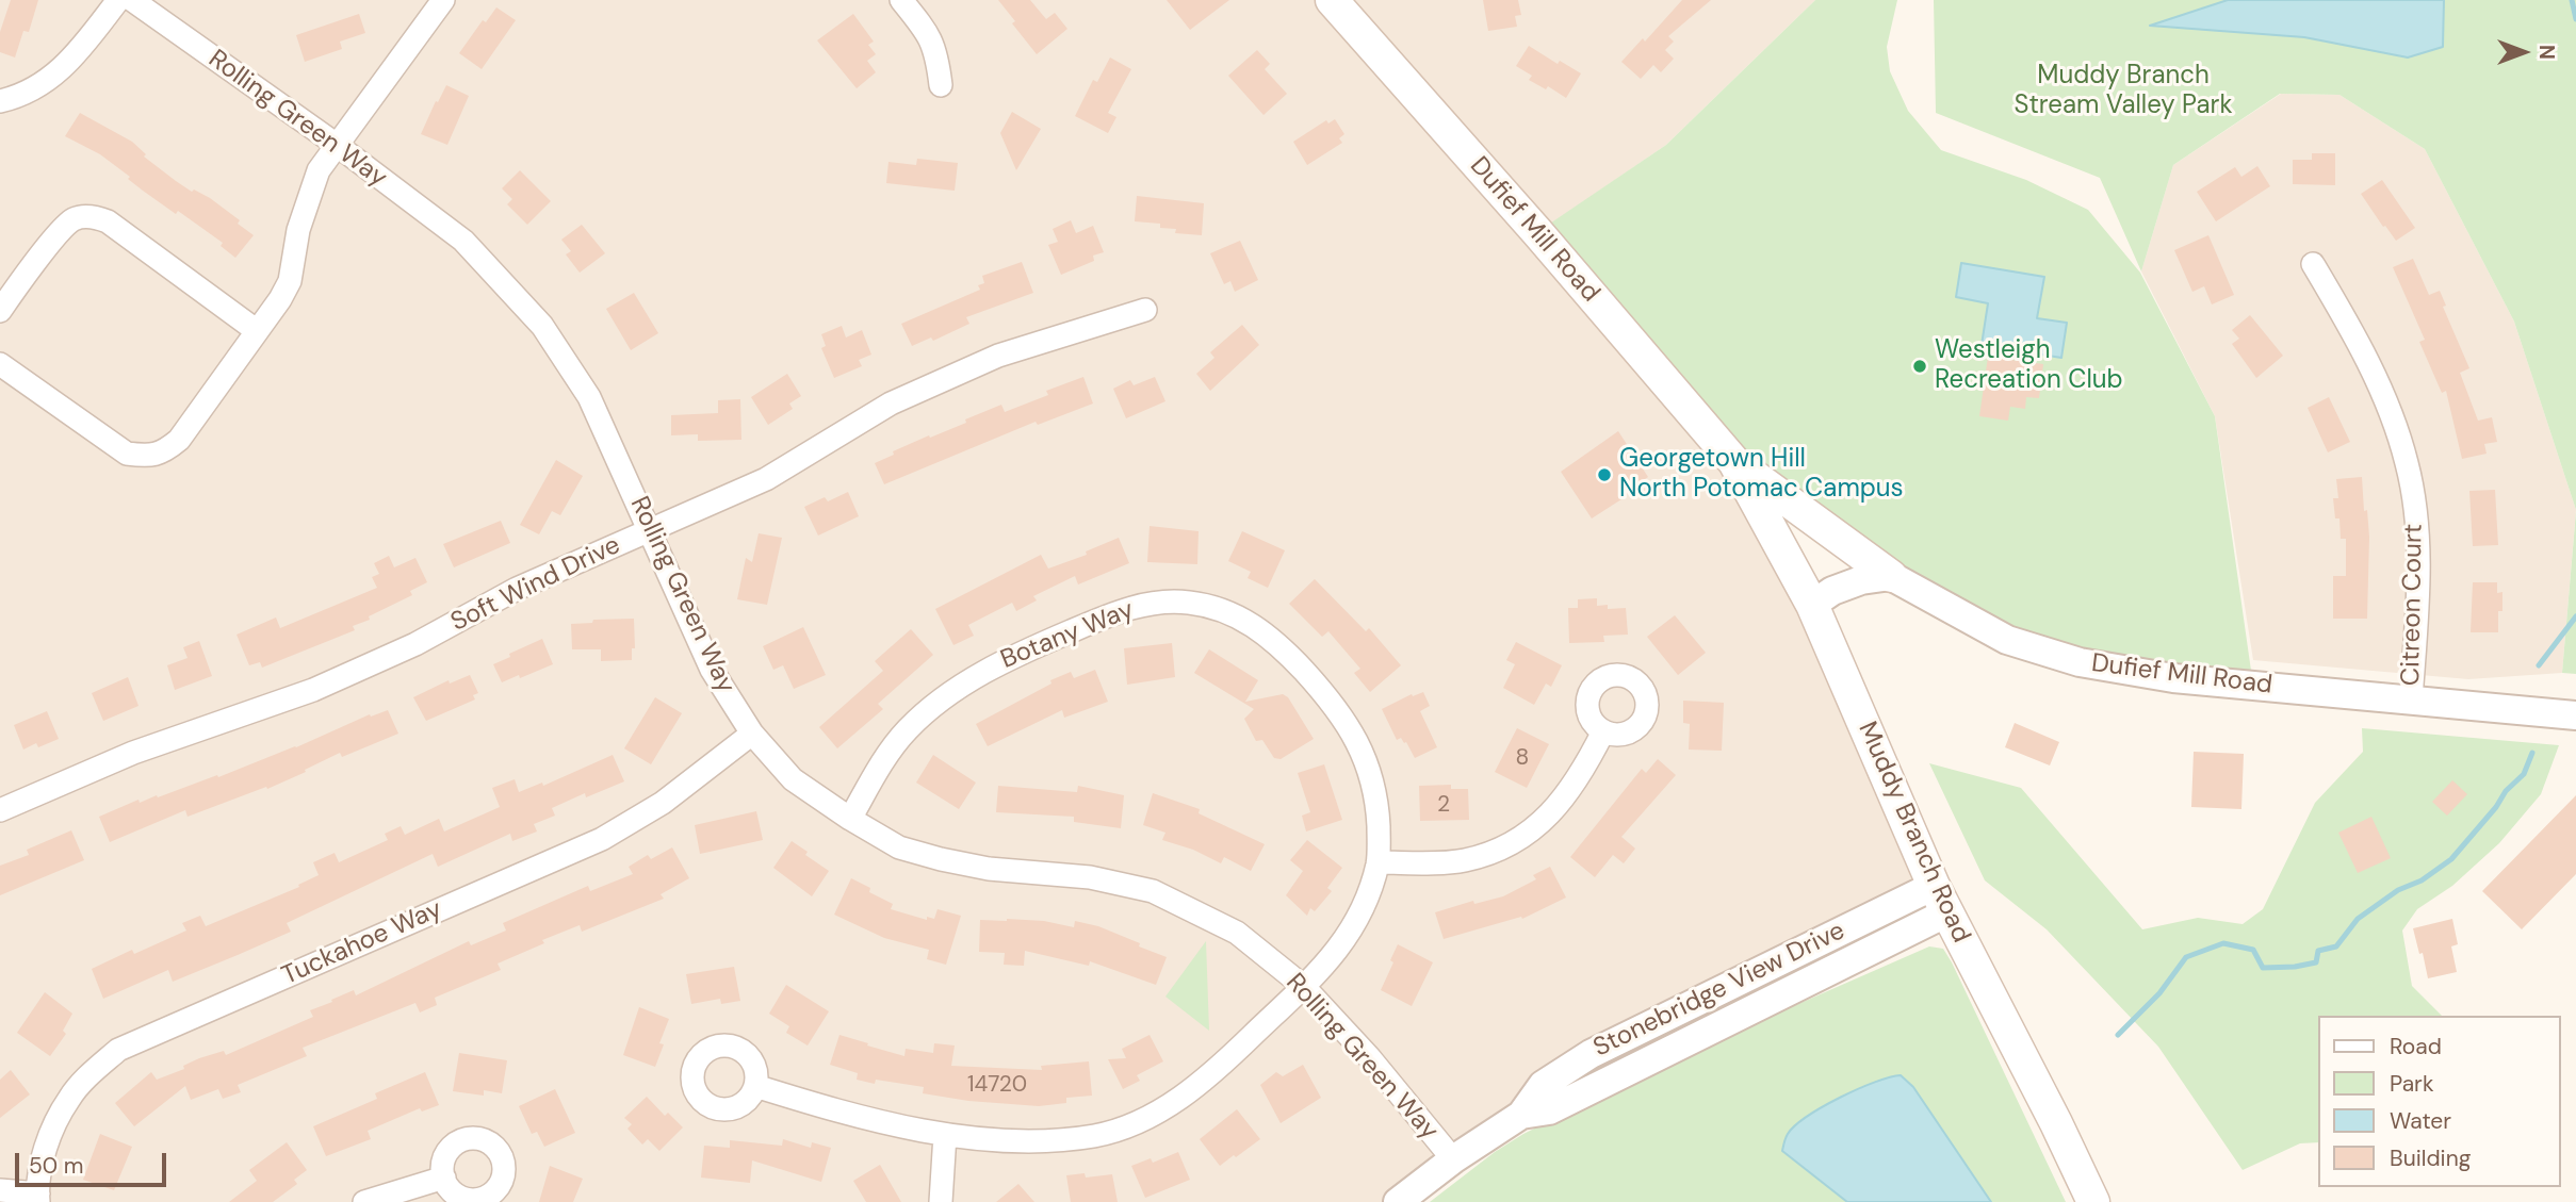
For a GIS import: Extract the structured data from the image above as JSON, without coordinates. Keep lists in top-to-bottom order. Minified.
{"streets":{"main road":["Dufief Mill Road","Muddy Branch Road"],"street":["Rolling Green Way","Soft Wind Drive","Citreon Court","Botany Way","Tuckahoe Way","Stonebridge View Drive"]},"crossings":[["Rolling Green Way","Soft Wind Drive"],["Rolling Green Way","Botany Way"],["Rolling Green Way","Tuckahoe Way"],["Rolling Green Way","Stonebridge View Drive"],["Dufief Mill Road","Citreon Court"],["Dufief Mill Road","Muddy Branch Road"],["Muddy Branch Road","Stonebridge View Drive"]],"parks":["Muddy Branch Stream Valley Park"],"places":["Westleigh Recreation Club","Georgetown Hill North Potomac Campus"],"house_numbers":["8","2","14720"],"legend":["Road","Park","Water","Building"],"scale_bar":"50 m","north":"right"}
